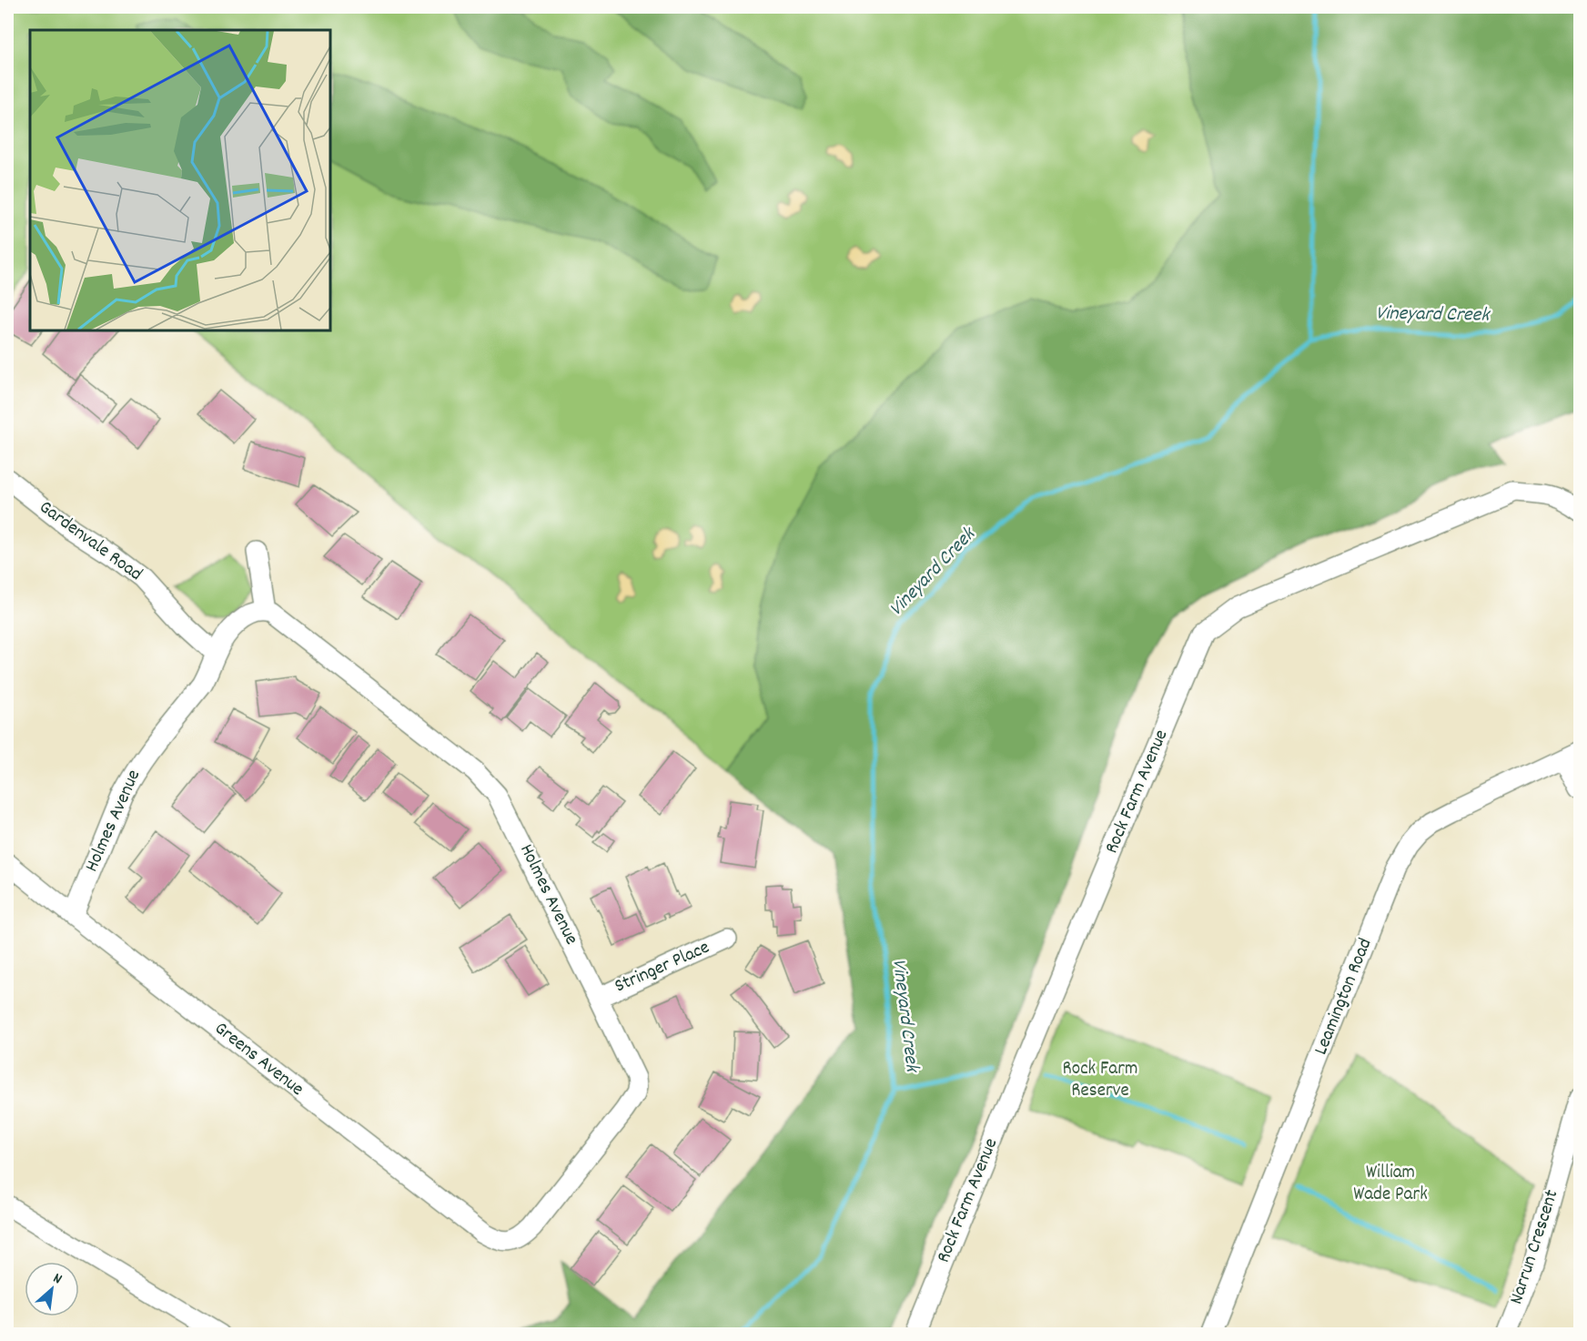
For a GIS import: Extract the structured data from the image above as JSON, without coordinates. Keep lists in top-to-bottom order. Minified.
{"streets":{"street":["Gardenvale Road","Rock Farm Avenue","Holmes Avenue","Stringer Place","Leamington Road","Greens Avenue","Narrun Crescent"]},"crossings":[["Gardenvale Road","Holmes Avenue"],["Holmes Avenue","Stringer Place"],["Holmes Avenue","Greens Avenue"]],"water":["Vineyard Creek"],"parks":["Rock Farm Reserve","William Wade Park"],"north":"top right"}
